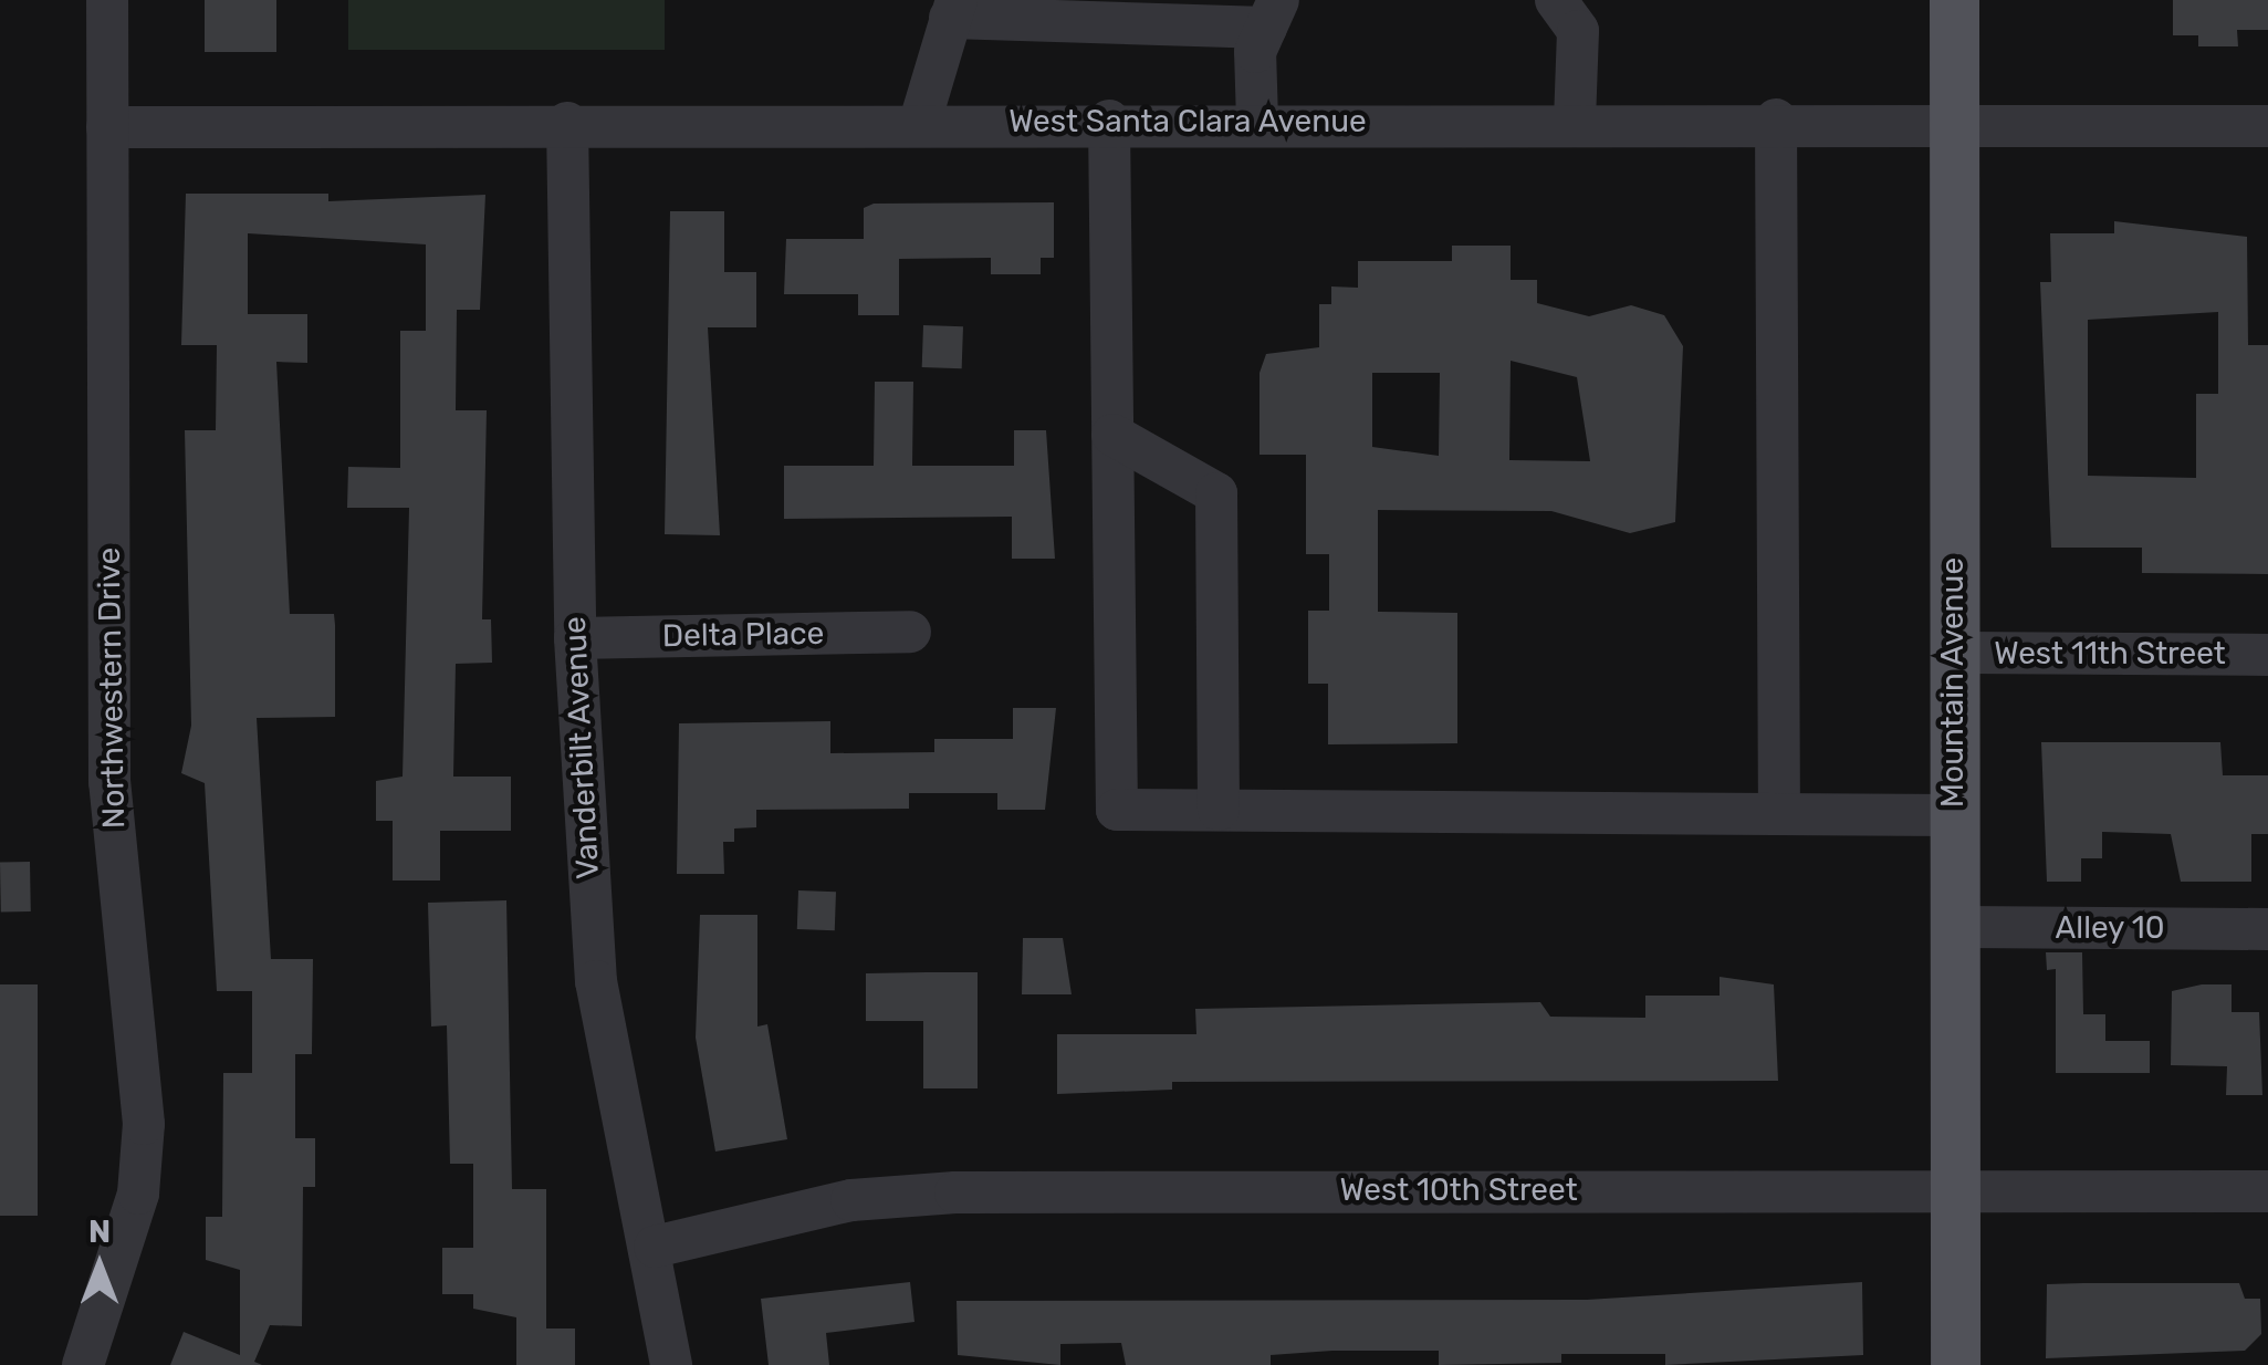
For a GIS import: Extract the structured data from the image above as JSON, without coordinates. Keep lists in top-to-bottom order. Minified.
{"streets":{"main road":["Mountain Avenue"],"street":["West Santa Clara Avenue","Delta Place","West 11th Street","Northwestern Drive","Vanderbilt Avenue","Alley 10","West 10th Street"]},"crossings":[["West Santa Clara Avenue","Mountain Avenue"],["West Santa Clara Avenue","Northwestern Drive"],["West Santa Clara Avenue","Vanderbilt Avenue"],["Delta Place","Vanderbilt Avenue"],["West 11th Street","Mountain Avenue"],["Mountain Avenue","Alley 10"],["Mountain Avenue","West 10th Street"],["Vanderbilt Avenue","West 10th Street"]],"north":"top"}
